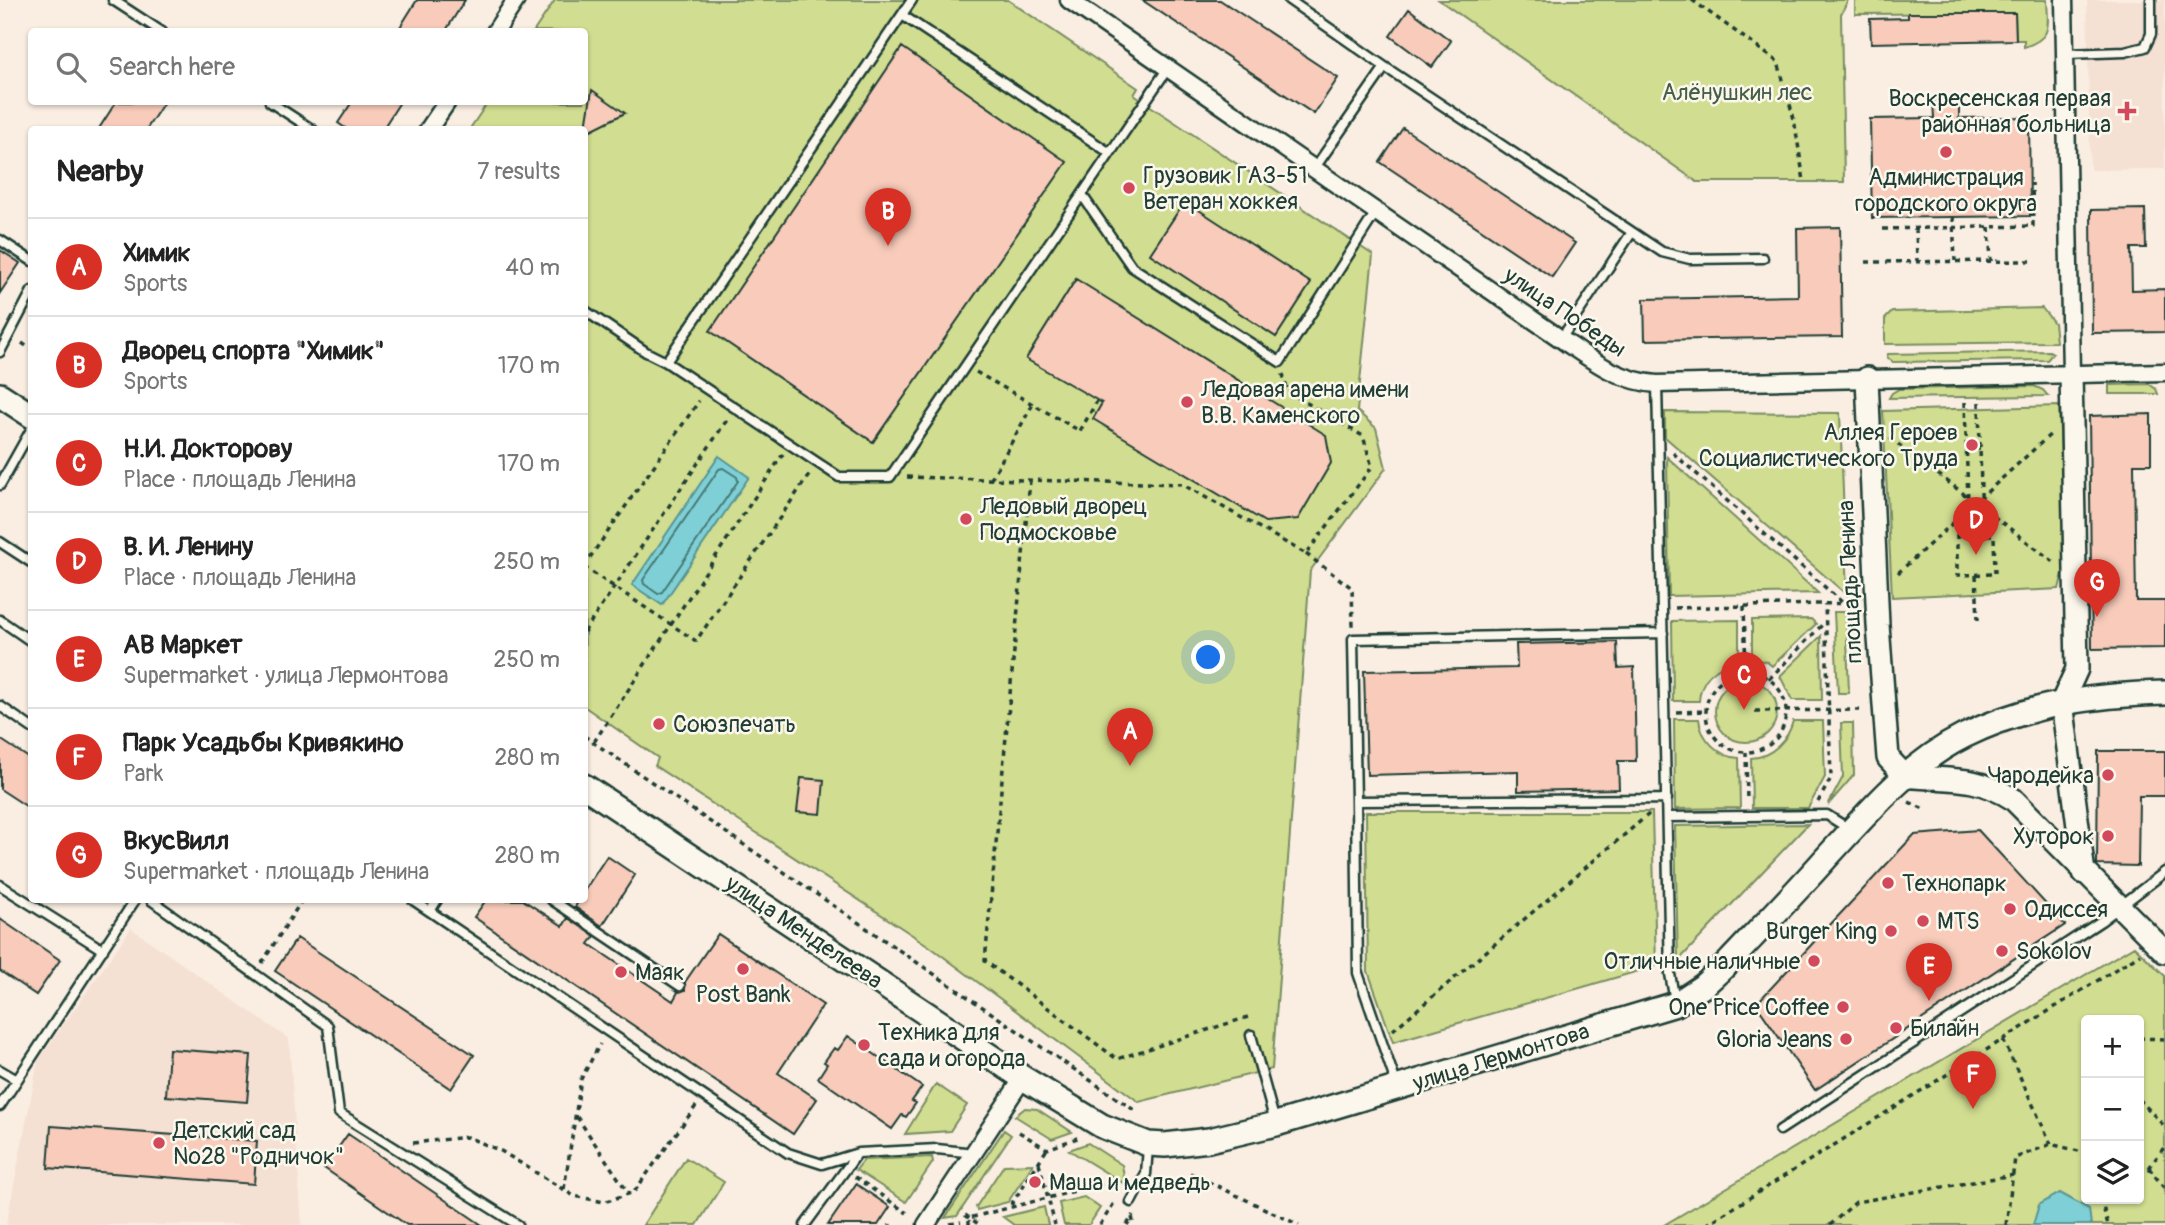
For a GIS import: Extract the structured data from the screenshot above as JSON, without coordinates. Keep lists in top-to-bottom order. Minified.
{"streets":{"main road":["улица Менделеева","улица Лермонтова"],"street":["улица Победы","площадь Ленина"]},"crossings":[["улица Победы","площадь Ленина"],["площадь Ленина","улица Лермонтова"],["улица Менделеева","улица Лермонтова"]],"parks":["Алёнушкин лес"],"places":{"health":["Воскресенская первая районная больница"],"other":["Администрация городского округа","Грузовик ГАЗ-51 Ветеран хоккея","Ледовая арена имени В.В. Каменского","Аллея Героев Социалистического Труда","Ледовый дворец Подмосковье","Союзпечать","Чародейка","Хуторок","Технопарк","Одиссея","MTS","Burger King","Sokolov","Отличные наличные","Post Bank","Маяк","One Price Coffee","Билайн","Gloria Jeans","Техника для сада и огорода","Детский сад №28 \"Родничок\"","Маша и медведь"]},"page":{"search":"Search here","heading":["Nearby","7 results"],"pins":["B","D","G","C","A","E","F"],"list":[{"mark":"A","name":"Химик","note":"Sports","value":"40 m"},{"mark":"B","name":"Дворец спорта \"Химик\"","note":"Sports","value":"170 m"},{"mark":"C","name":"Н.И. Докторову","note":"Place · площадь Ленина","value":"170 m"},{"mark":"D","name":"В. И. Ленину","note":"Place · площадь Ленина","value":"250 m"},{"mark":"E","name":"АВ Маркет","note":"Supermarket · улица Лермонтова","value":"250 m"},{"mark":"F","name":"Парк Усадьбы Кривякино","note":"Park","value":"280 m"},{"mark":"G","name":"ВкусВилл","note":"Supermarket · площадь Ленина","value":"280 m"}],"map_buttons":["+","−"]}}
